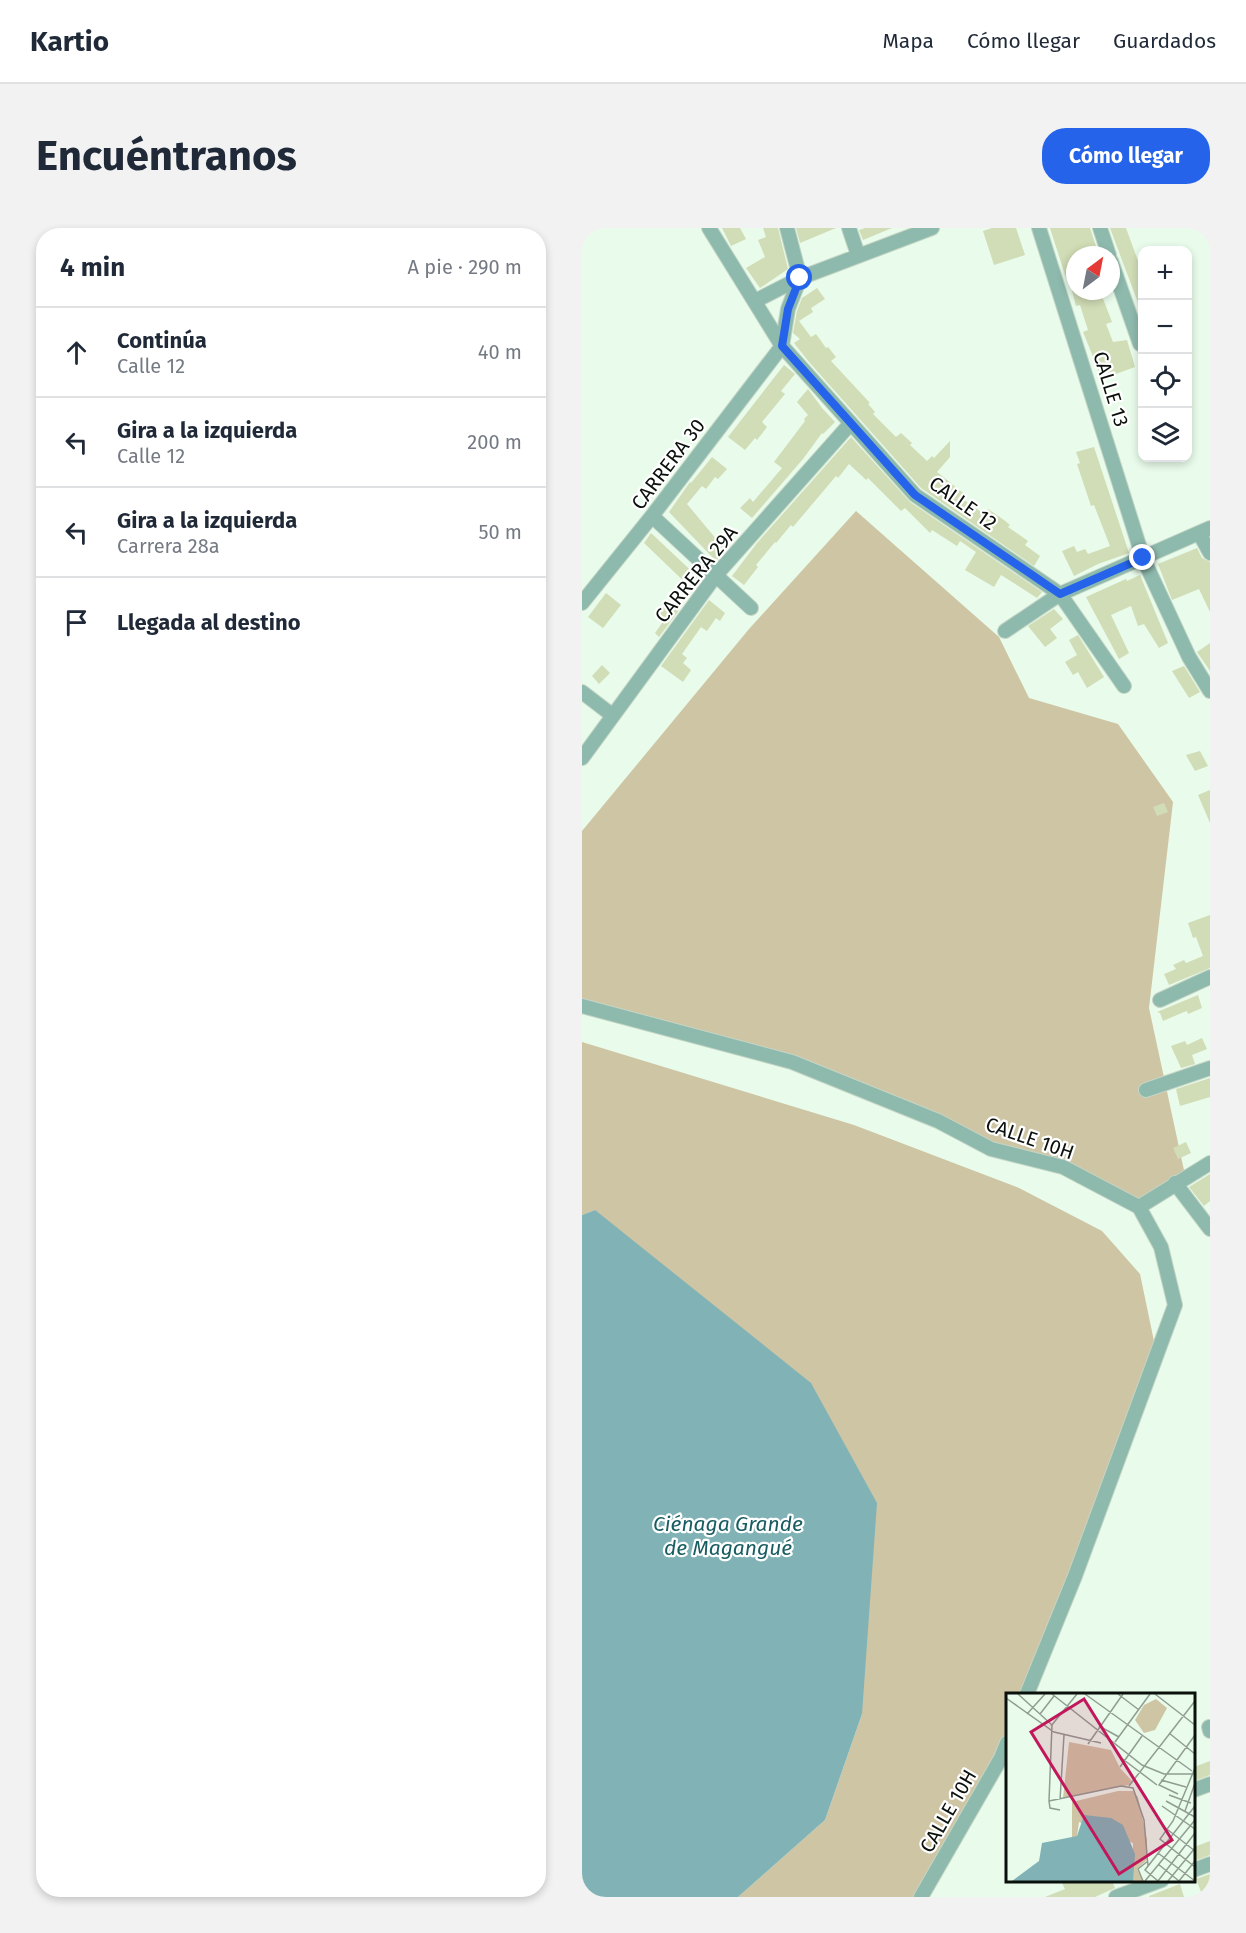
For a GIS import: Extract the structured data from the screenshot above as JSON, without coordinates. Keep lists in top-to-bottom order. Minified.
{"streets":{"street":["CALLE 13","CARRERA 30","CALLE 12","CARRERA 29A","CALLE 10H"]},"crossings":[["CARRERA 30","CALLE 12"],["CALLE 12","CARRERA 29A"]],"water":["Ciénaga Grande de Magangué"],"north":"top right","page":{"header":"Kartio","nav":["Mapa","Cómo llegar","Guardados"],"buttons":"Cómo llegar","title":"Encuéntranos","heading":["4 min","A pie · 290 m"],"map_buttons":["+","−"],"list":[["Continúa","Calle 12","40 m"],["Gira a la izquierda","Calle 12","200 m"],["Gira a la izquierda","Carrera 28a","50 m"],"Llegada al destino"]}}
